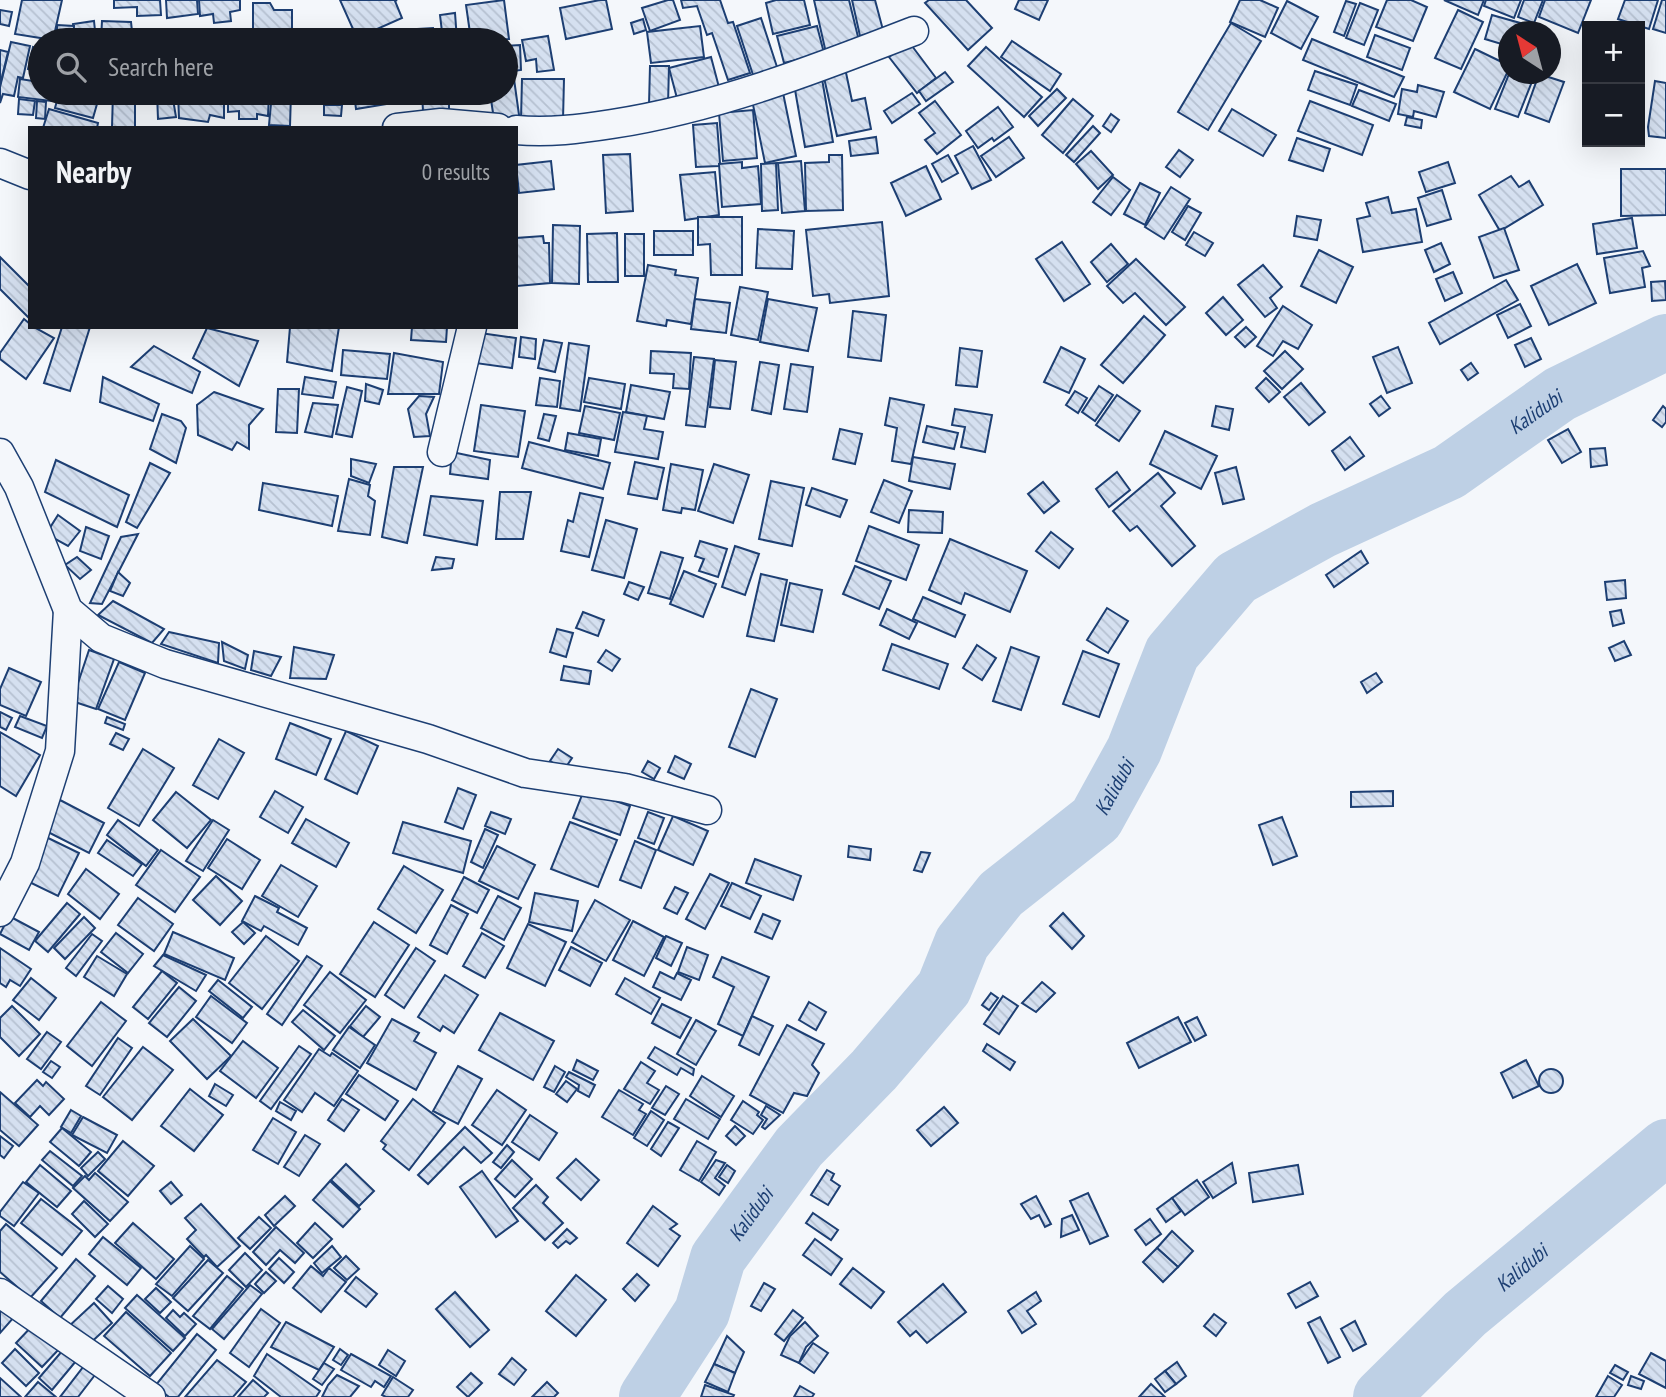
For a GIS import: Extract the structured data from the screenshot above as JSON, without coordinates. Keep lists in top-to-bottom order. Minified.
{"water":["Kalidubi"],"north":"top left","page":{"map_buttons":["+","−"],"search":"Search here","heading":["Nearby","0 results"]}}
